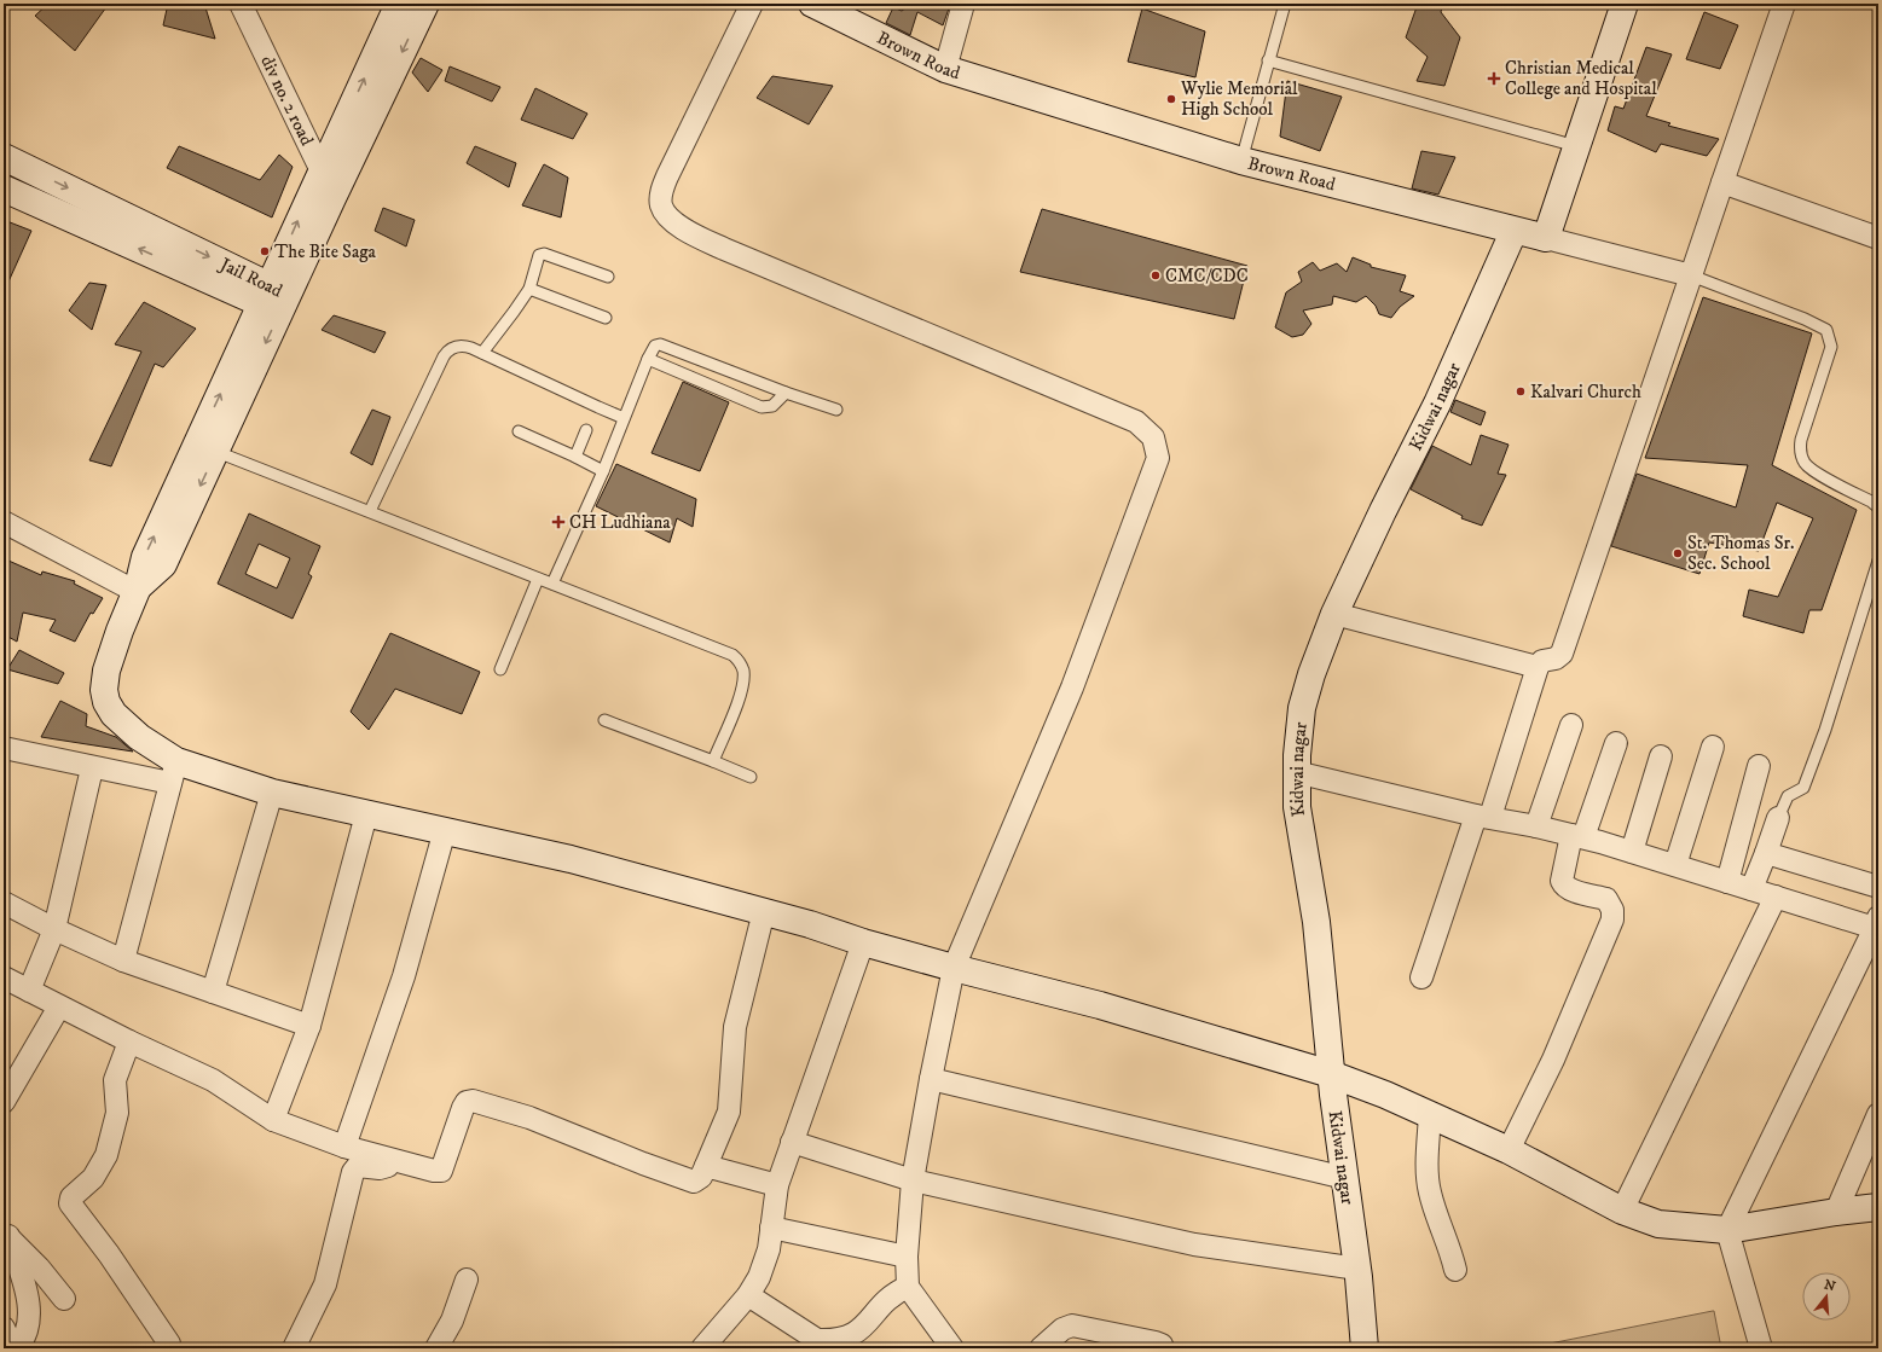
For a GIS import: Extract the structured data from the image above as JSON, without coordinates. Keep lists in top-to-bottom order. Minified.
{"streets":{"street":["Brown Road","div no. 2 road","Jail Road","Kidwai nagar"]},"crossings":[["Brown Road","Kidwai nagar"],["div no. 2 road","Jail Road"]],"places":{"health":["Christian Medical College and Hospital","CH Ludhiana"],"other":["Wylie Memorial High School","The Bite Saga","CMC/CDC","Kalvari Church","St. Thomas Sr. Sec. School"]},"north":"top"}
